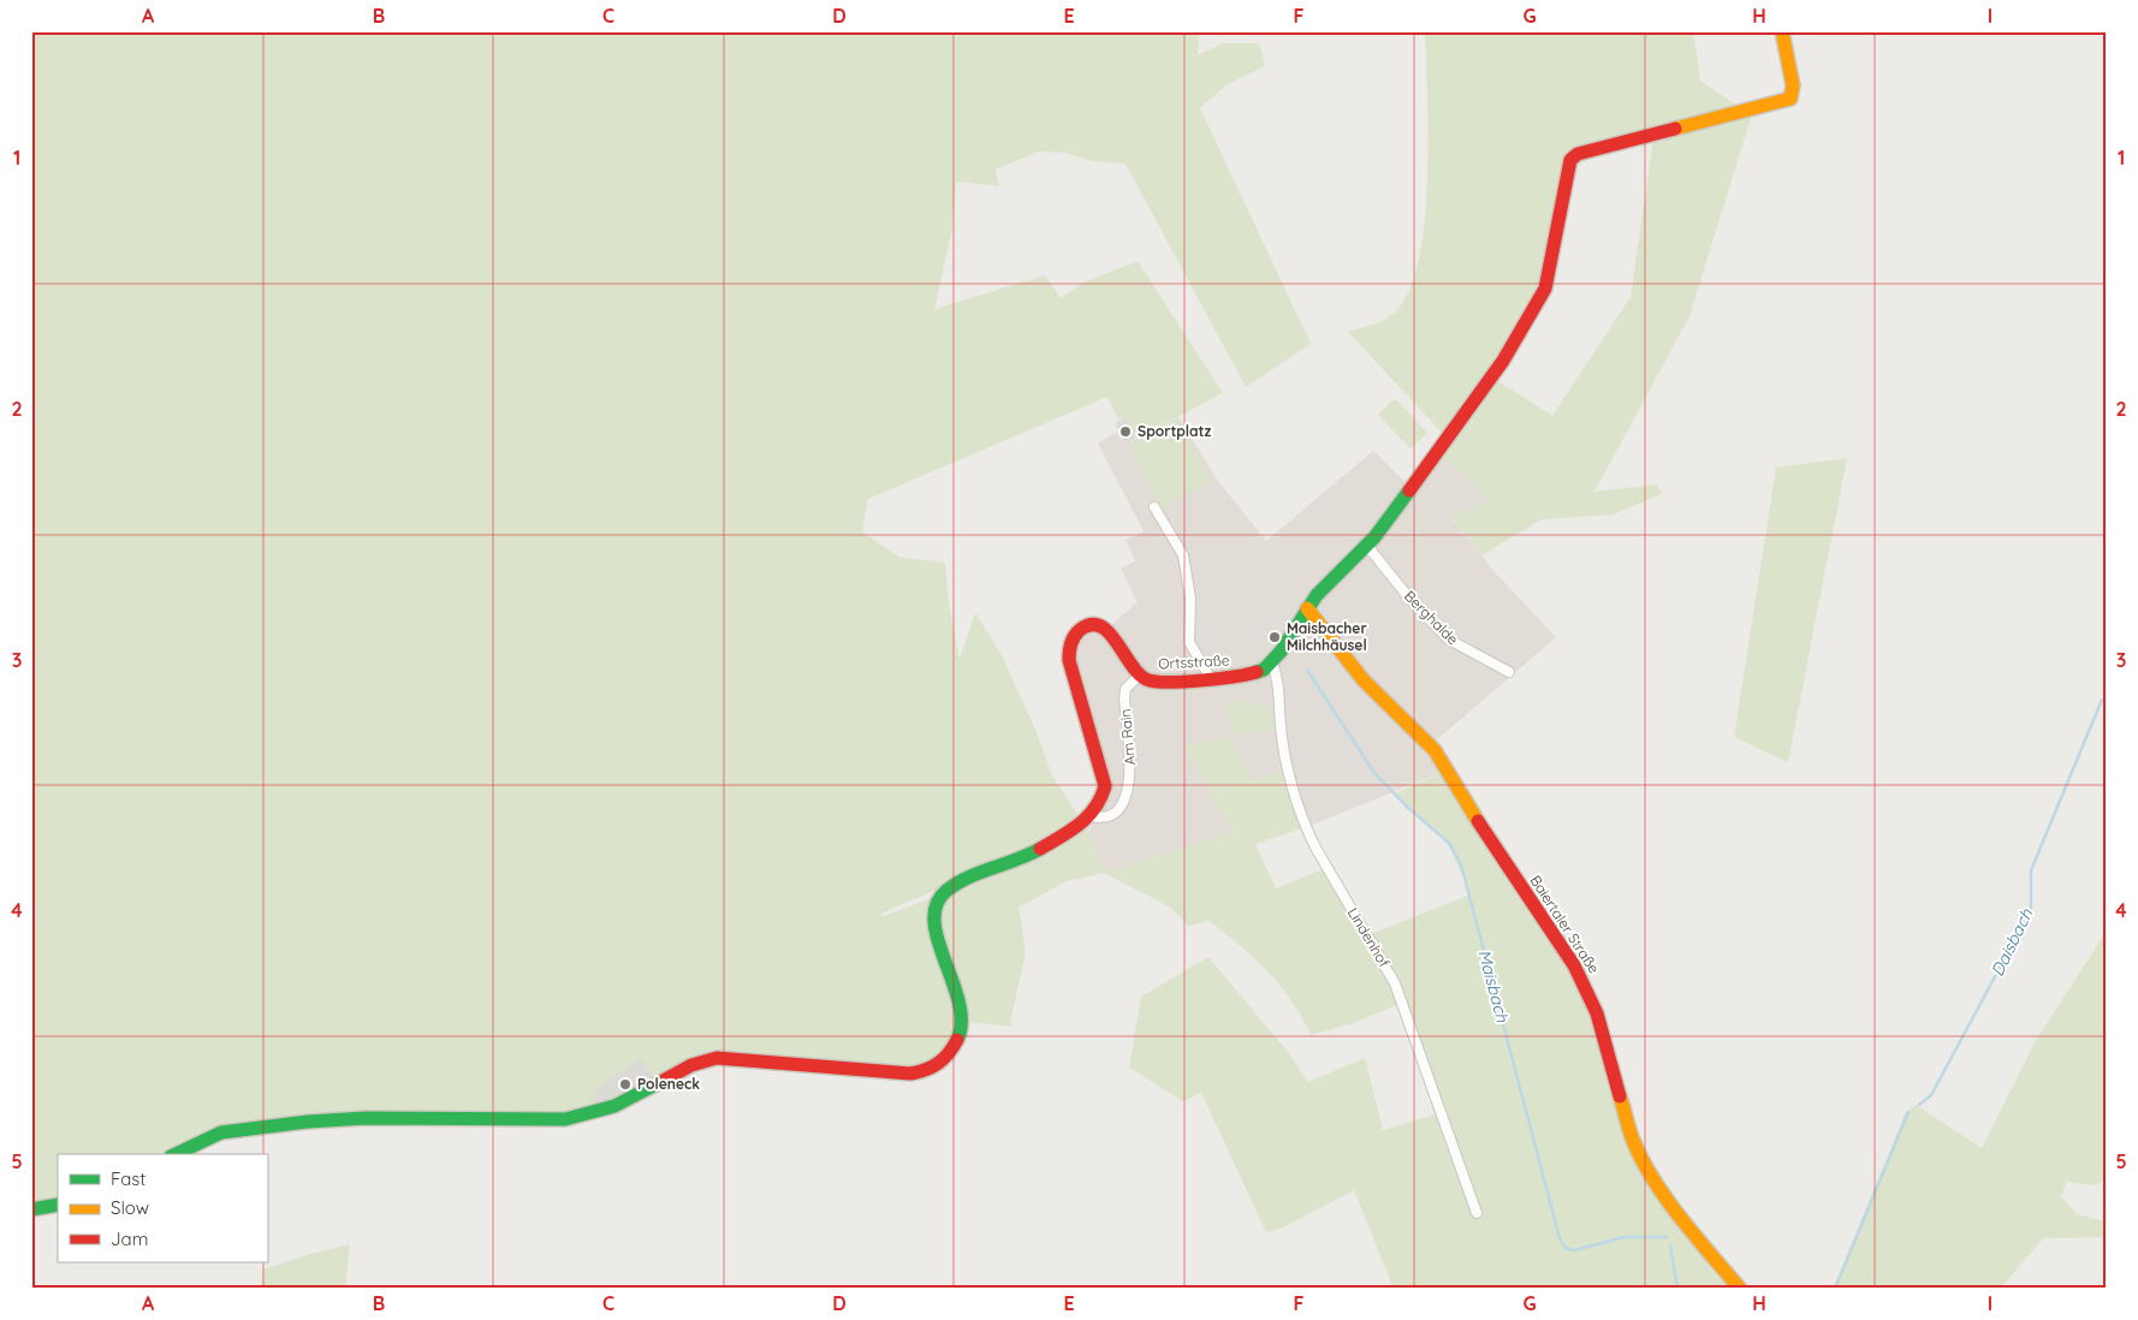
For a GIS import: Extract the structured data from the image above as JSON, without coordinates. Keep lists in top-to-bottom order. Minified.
{"streets":{"street":["Berghalde","Ortsstraße","Am Rain","Baiertaler Straße","Lindenhof"]},"crossings":[["Ortsstraße","Am Rain"],["Ortsstraße","Lindenhof"]],"water":["Daisbach","Maisbach"],"places":["Sportplatz","Maisbacher Milchhäusel","Poleneck"],"legend":["Fast","Slow","Jam"],"grid":{"columns":["A","B","C","D","E","F","G","H","I"],"rows":["1","2","3","4","5"]}}
